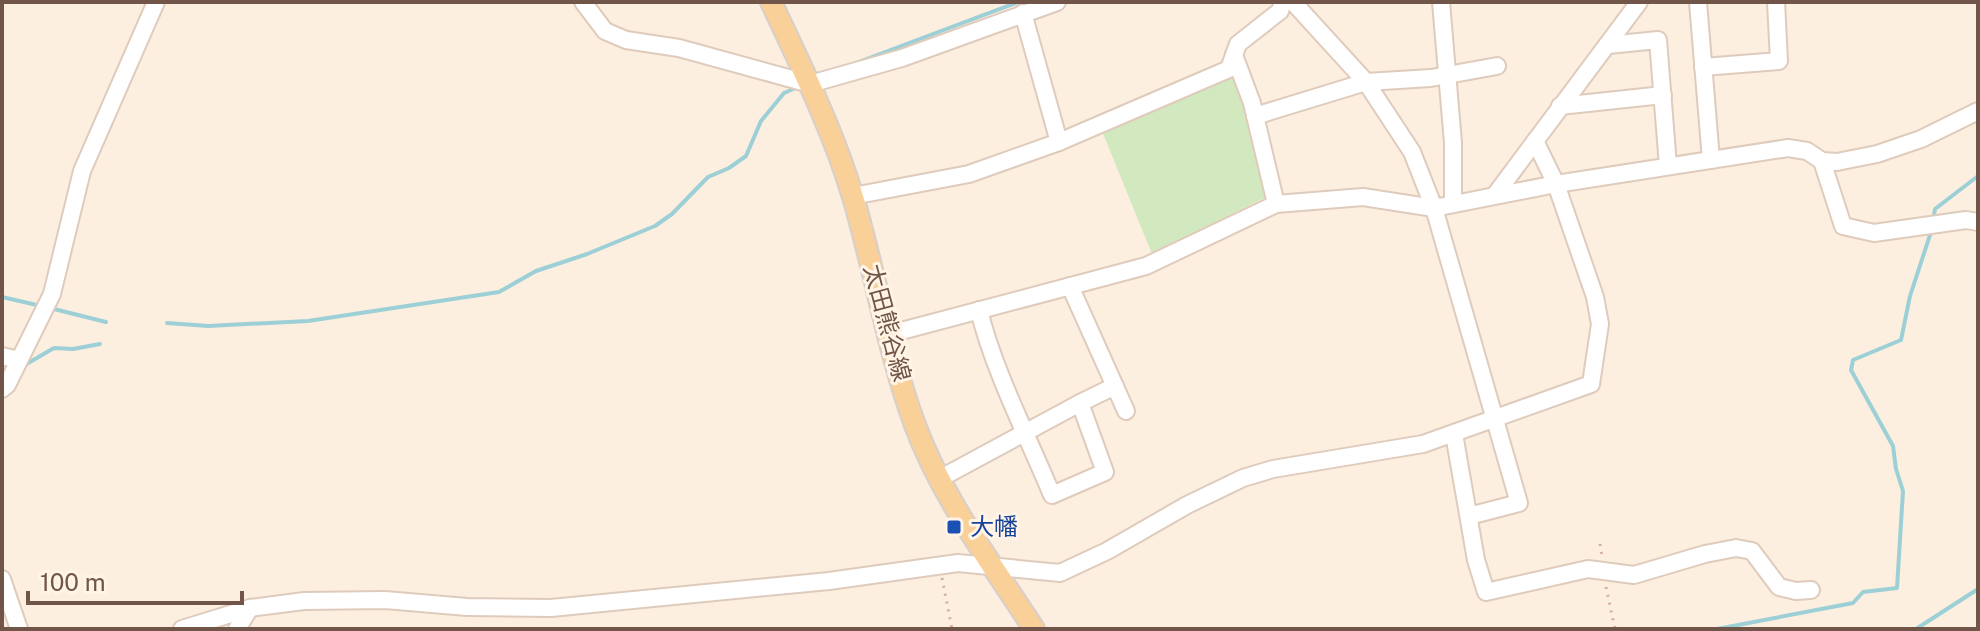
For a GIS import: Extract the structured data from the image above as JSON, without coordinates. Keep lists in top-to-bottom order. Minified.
{"streets":{"main road":["太田熊谷線"]},"places":{"transit":["大幡"]},"scale_bar":"100 m"}
